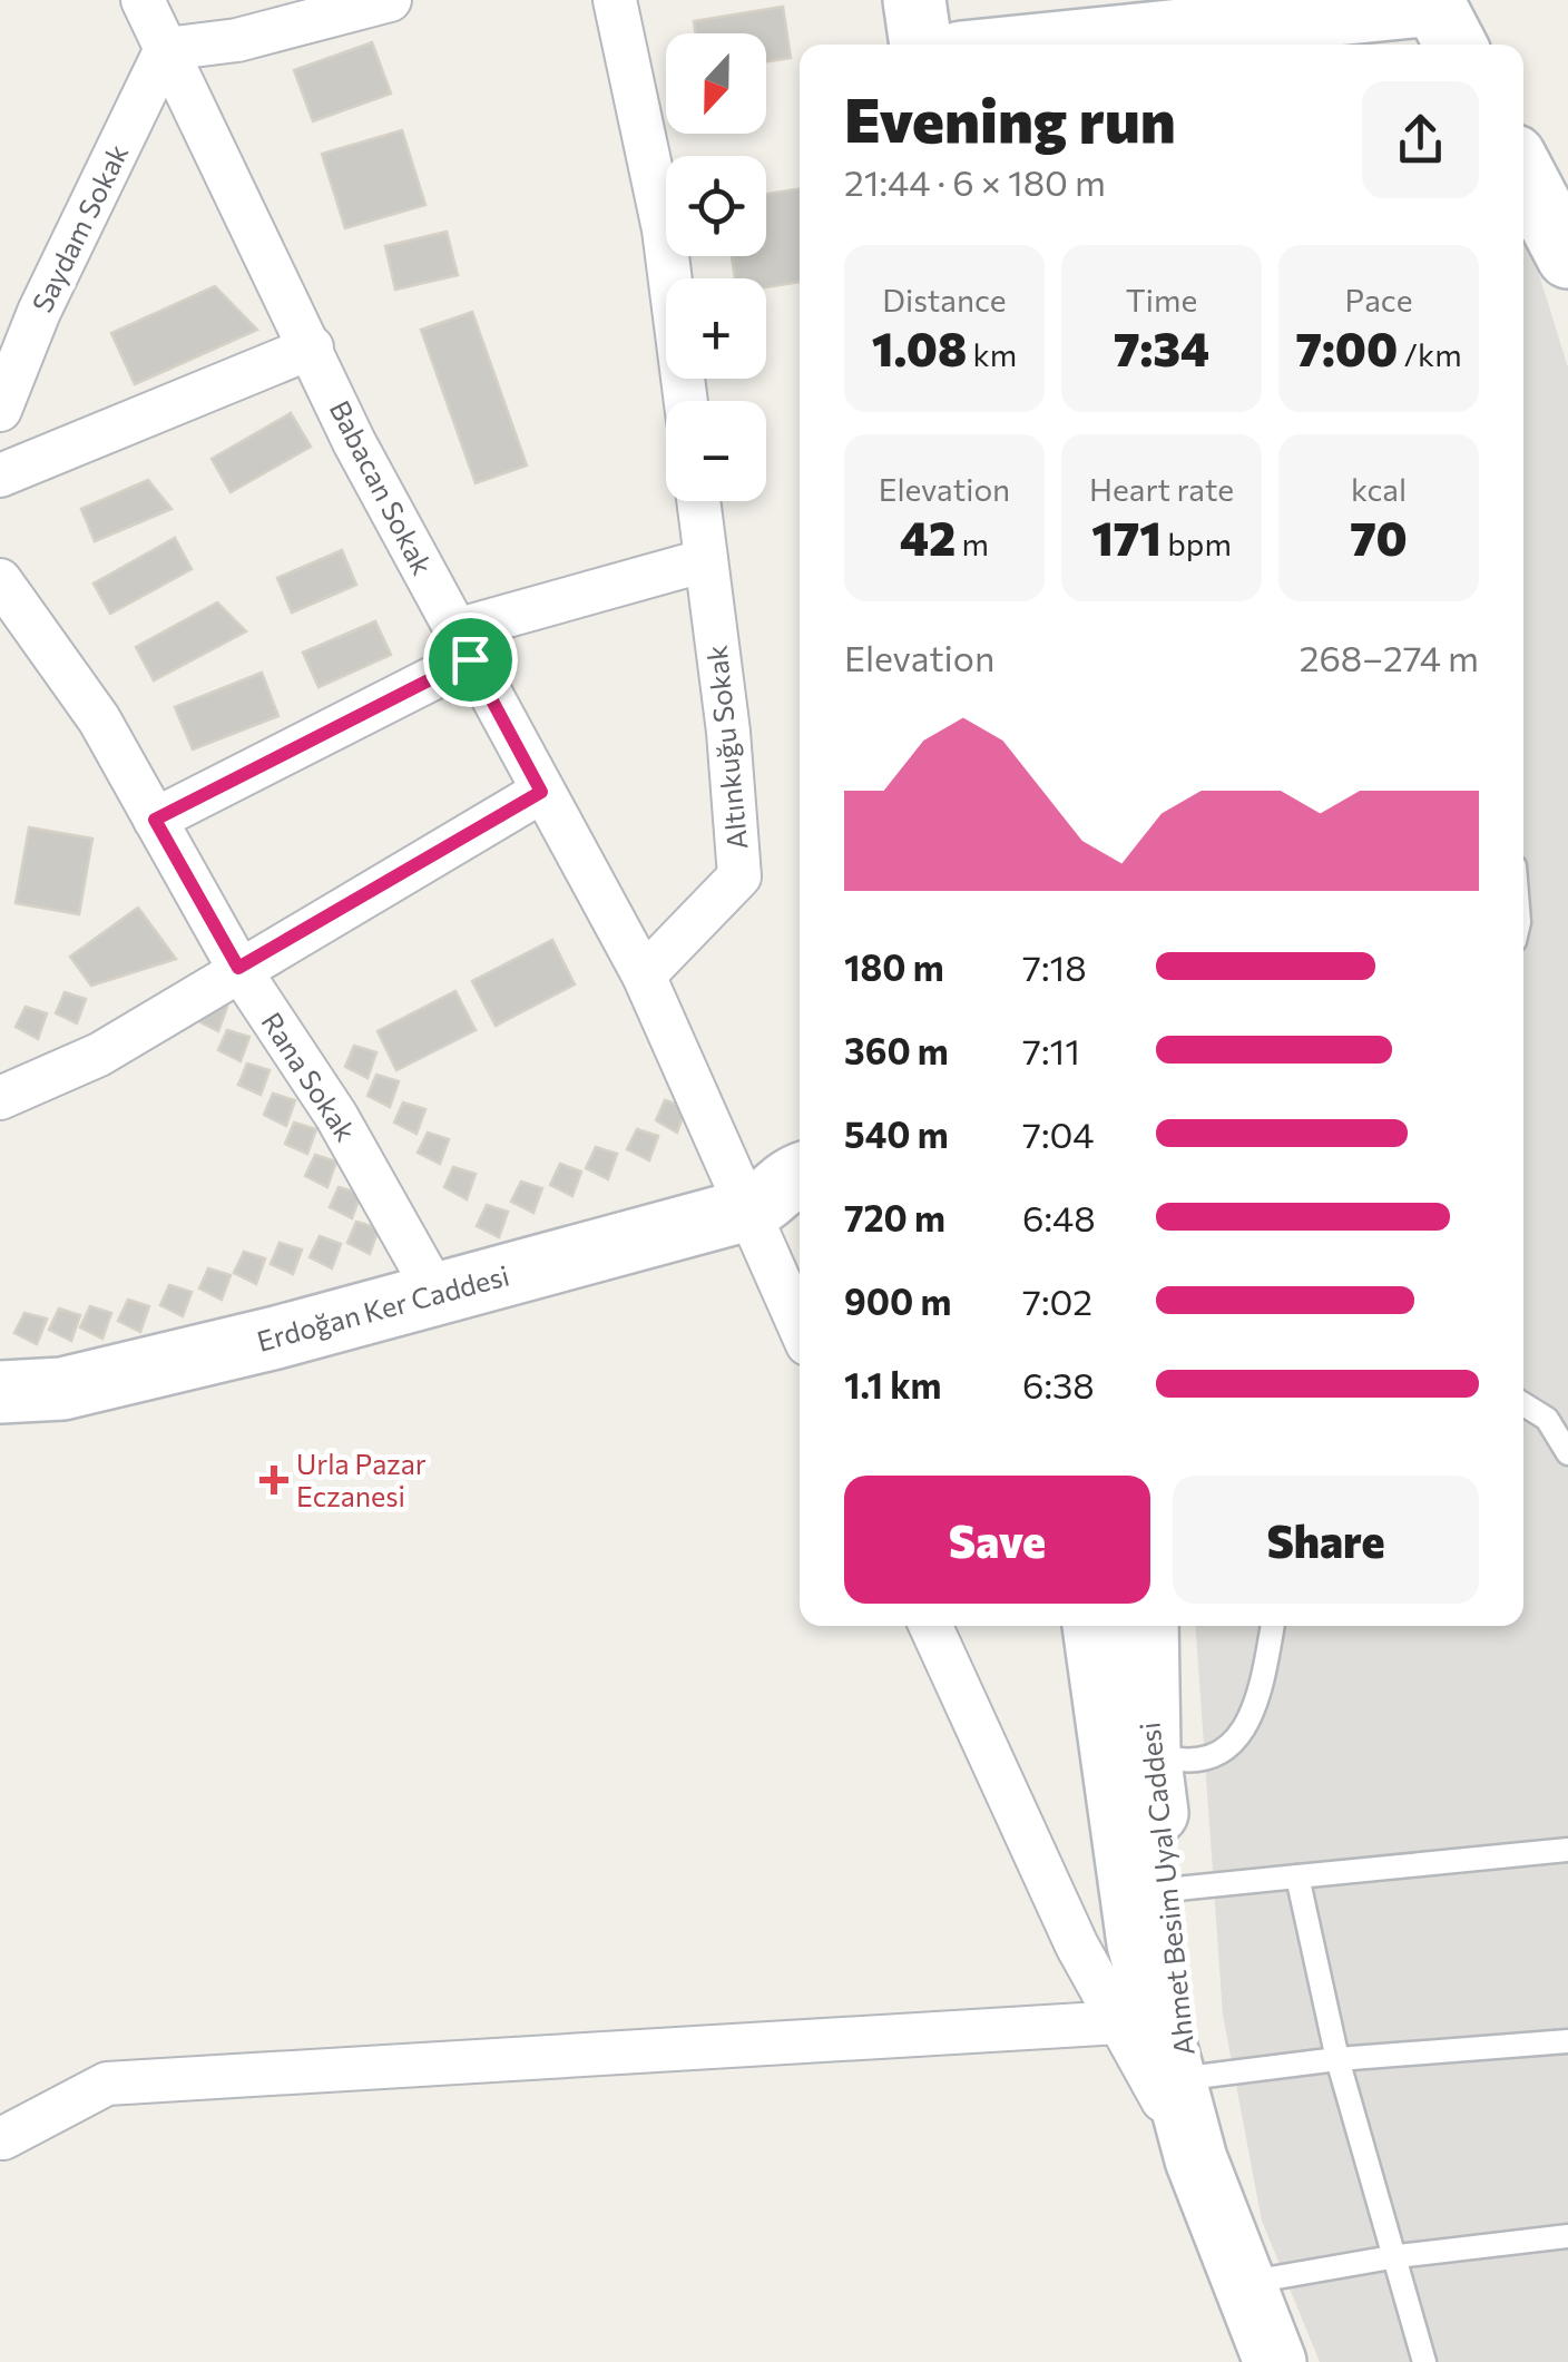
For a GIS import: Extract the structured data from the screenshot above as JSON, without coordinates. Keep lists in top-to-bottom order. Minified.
{"streets":{"main road":["Erdoğan Ker Caddesi","Ahmet Besim Uyal Caddesi"],"street":["Saydam Sokak","Babacan Sokak","Altınkuğu Sokak","Rana Sokak"]},"crossings":[["Saydam Sokak","Babacan Sokak"],["Babacan Sokak","Altınkuğu Sokak"],["Babacan Sokak","Erdoğan Ker Caddesi"],["Rana Sokak","Erdoğan Ker Caddesi"]],"places":{"health":["Urla Pazar Eczanesi"]},"north":"bottom","page":{"map_buttons":["+","−"],"heading":["Evening run","21:44 · 6 × 180 m"],"stats":[["Distance","1.08 km"],["Time","7:34"],["Pace","7:00 /km"],["Elevation","42 m"],["Heart rate","171 bpm"],["kcal","70"]],"chart":["Elevation","268–274 m"],"list":[{"name":"180 m","note":"7:18"},{"name":"360 m","note":"7:11"},{"name":"540 m","note":"7:04"},{"name":"720 m","note":"6:48"},{"name":"900 m","note":"7:02"},{"name":"1.1 km","note":"6:38"}],"buttons":["Save","Share"]}}
